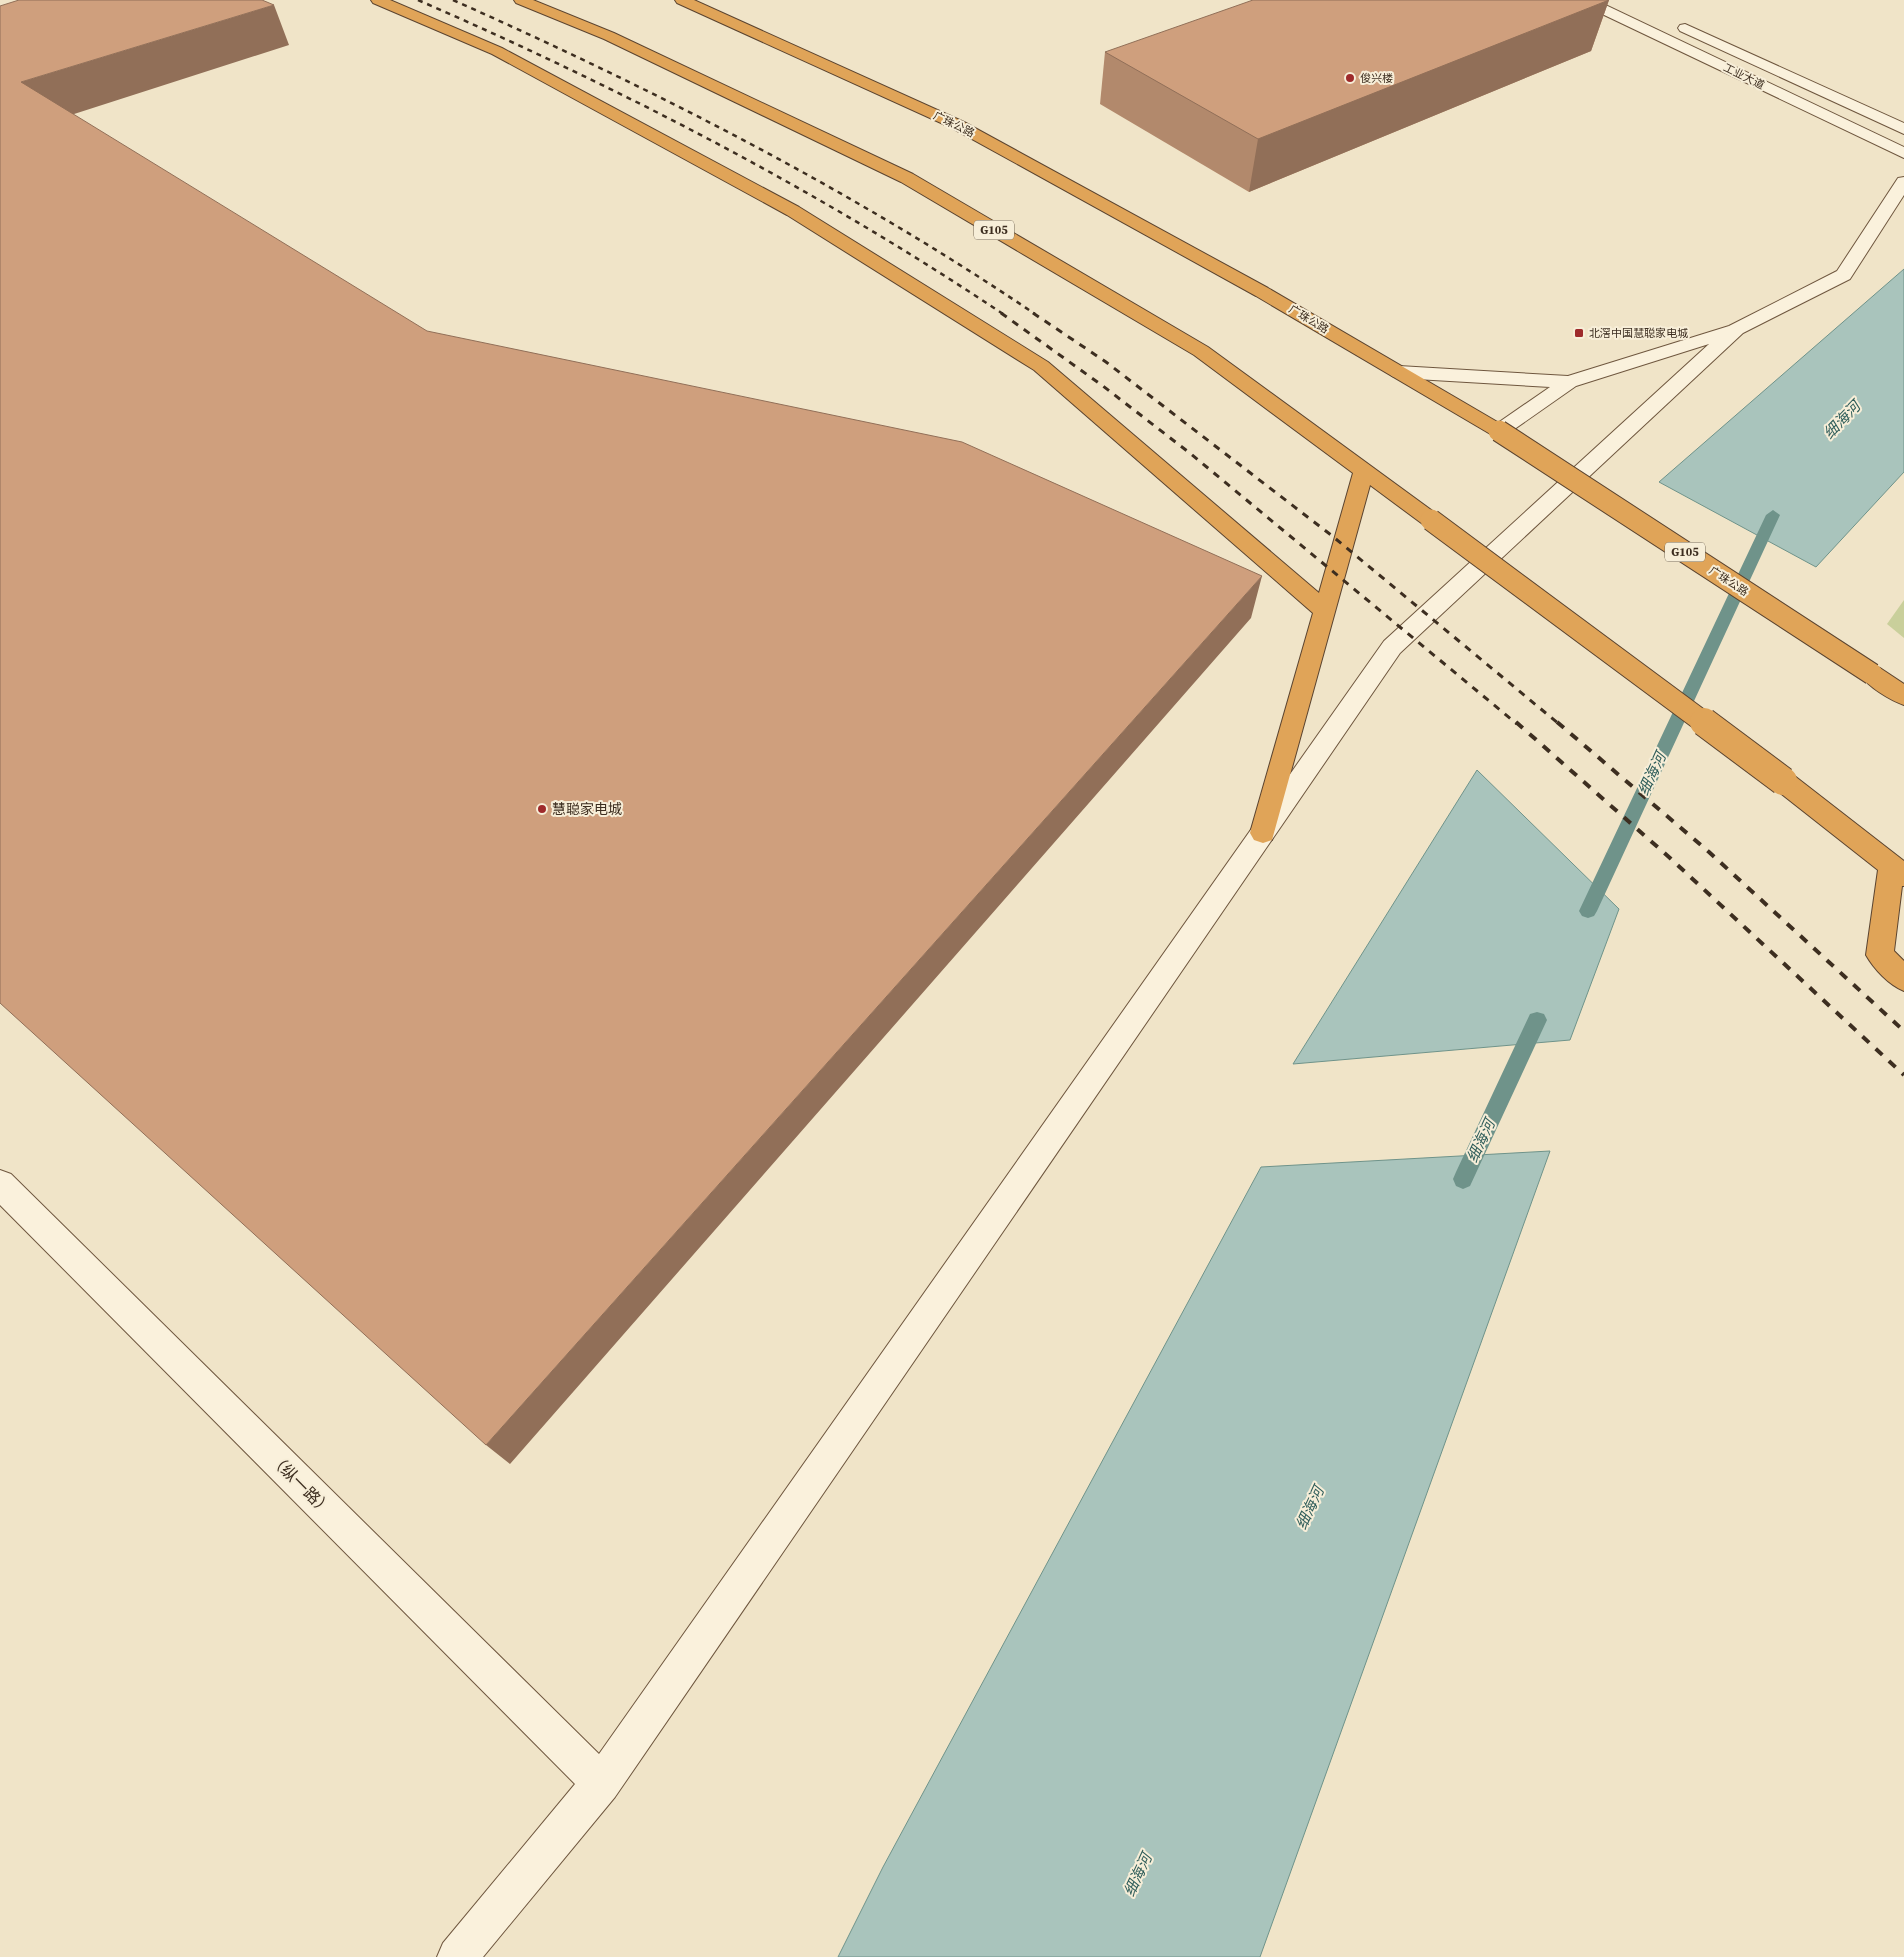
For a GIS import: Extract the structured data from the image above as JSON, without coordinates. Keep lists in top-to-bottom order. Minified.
{"streets":{"highway":["广珠公路","G105"],"street":["工业大道","（纵一路）"]},"water":["细海河"],"places":{"other":["俊兴楼","慧聪家电城"],"transit":["北滘中国慧聪家电城"]}}
